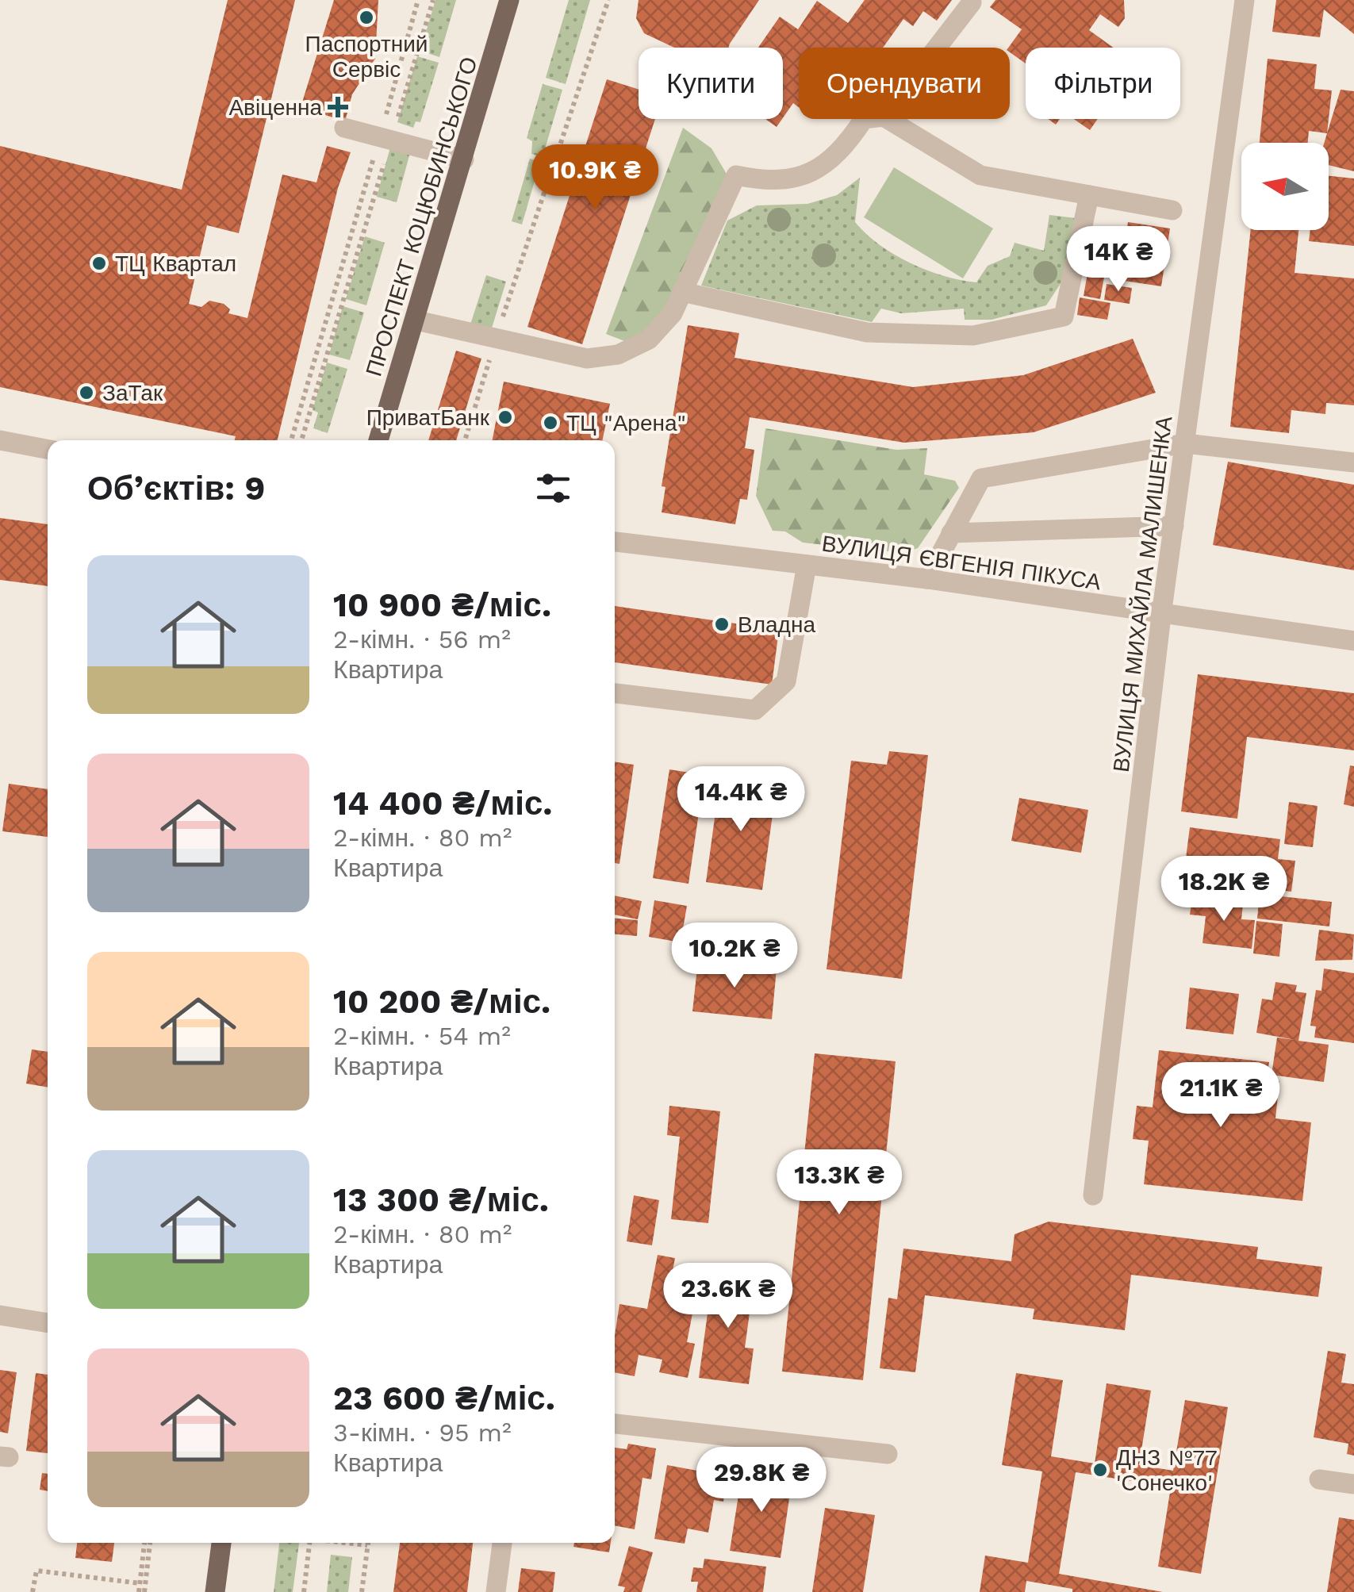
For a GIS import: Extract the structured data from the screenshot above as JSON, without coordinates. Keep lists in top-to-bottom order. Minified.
{"streets":{"main road":["ПРОСПЕКТ КОЦЮБИНСЬКОГО"],"street":["ВУЛИЦЯ ЄВГЕНІЯ ПІКУСА","ВУЛИЦЯ МИХАЙЛА МАЛИШЕНКА"]},"crossings":[["ВУЛИЦЯ ЄВГЕНІЯ ПІКУСА","ВУЛИЦЯ МИХАЙЛА МАЛИШЕНКА"]],"places":{"other":["Паспортний Сервіс","ТЦ Квартал","ЗаТак","ПриватБанк","ТЦ \"Арена\"","Владна","ДНЗ №77 'Сонечко'"],"health":["Авіценна"]},"north":"left","page":{"chip":["Купити","Орендувати","Фільтри"],"price":["10.9K ₴","14K ₴","14.4K ₴","18.2K ₴","10.2K ₴","21.1K ₴","13.3K ₴","23.6K ₴","29.8K ₴"],"heading":"Об’єктів: 9","list":[{"name":"10 900 ₴/міс.","note":"2-кімн. · 56 m² · Квартира"},{"name":"14 400 ₴/міс.","note":"2-кімн. · 80 m² · Квартира"},{"name":"10 200 ₴/міс.","note":"2-кімн. · 54 m² · Квартира"},{"name":"13 300 ₴/міс.","note":"2-кімн. · 80 m² · Квартира"},{"name":"23 600 ₴/міс.","note":"3-кімн. · 95 m² · Квартира"}]}}
